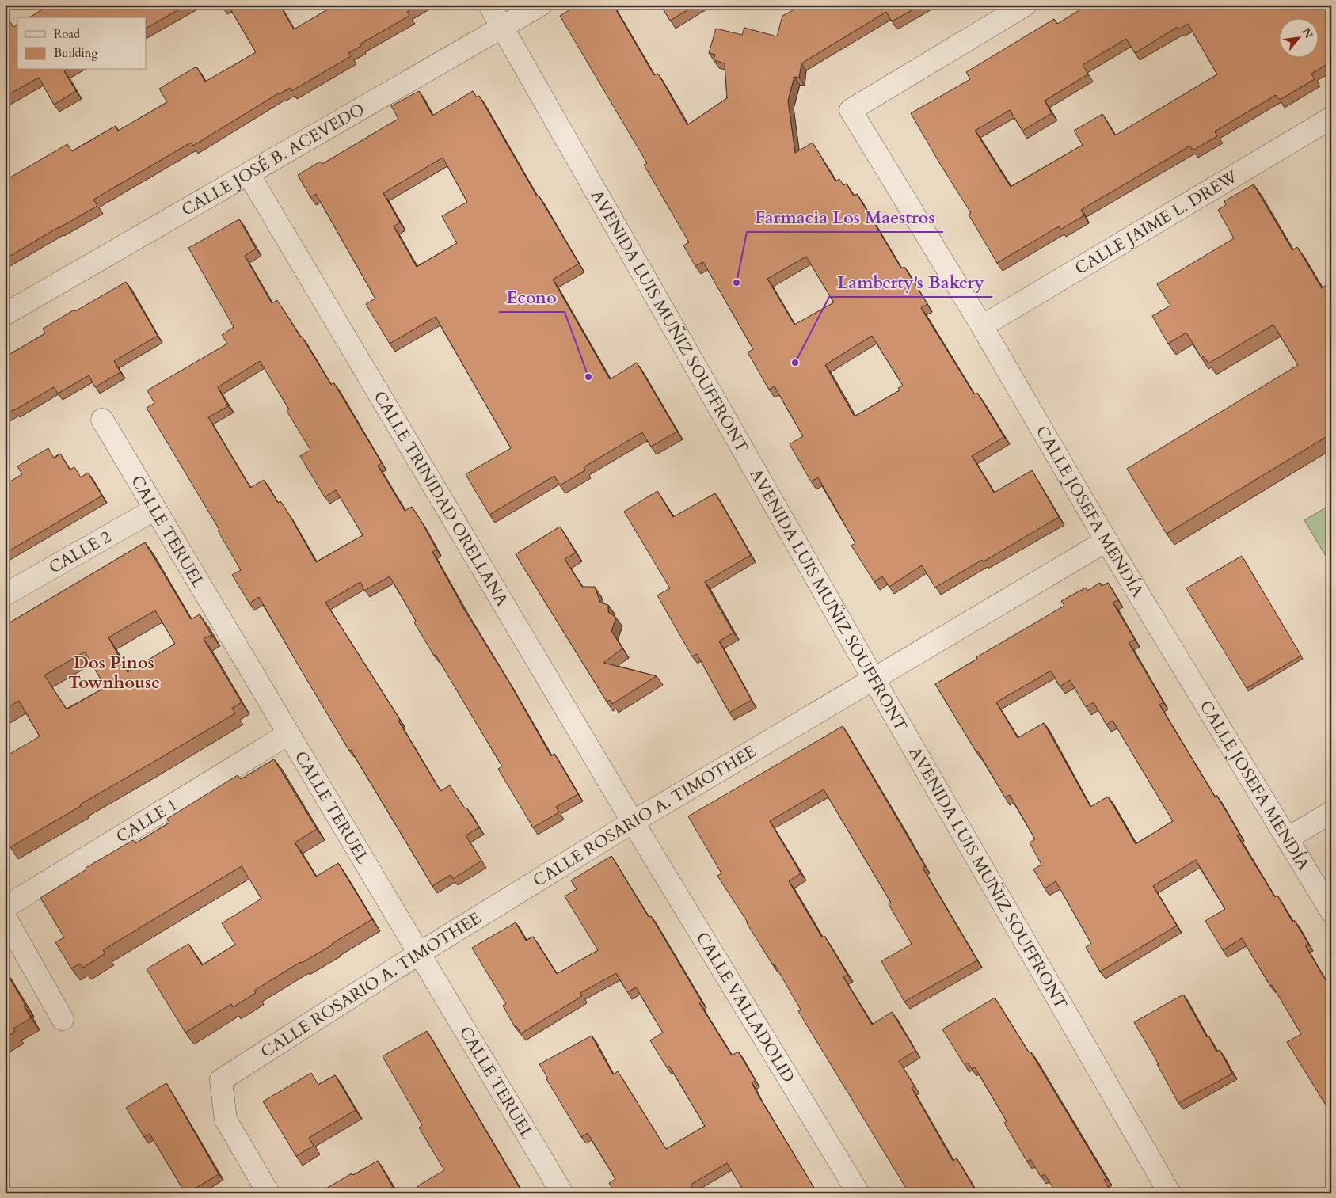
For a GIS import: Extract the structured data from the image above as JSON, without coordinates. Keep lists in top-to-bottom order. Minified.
{"streets":{"street":["CALLE JOSÉ B. ACEVEDO","CALLE JAIME L. DREW","AVENIDA LUIS MUÑIZ SOUFFRONT","CALLE TRINIDAD ORELLANA","CALLE JOSEFA MENDÍA","CALLE TERUEL","CALLE 2","CALLE ROSARIO A. TIMOTHEE","CALLE 1","CALLE VALLADOLID"]},"crossings":[["CALLE JOSÉ B. ACEVEDO","AVENIDA LUIS MUÑIZ SOUFFRONT"],["CALLE JOSÉ B. ACEVEDO","CALLE TRINIDAD ORELLANA"],["CALLE JAIME L. DREW","CALLE JOSEFA MENDÍA"],["AVENIDA LUIS MUÑIZ SOUFFRONT","CALLE ROSARIO A. TIMOTHEE"],["CALLE TRINIDAD ORELLANA","CALLE ROSARIO A. TIMOTHEE"],["CALLE TRINIDAD ORELLANA","CALLE VALLADOLID"],["CALLE JOSEFA MENDÍA","CALLE ROSARIO A. TIMOTHEE"],["CALLE TERUEL","CALLE 2"],["CALLE TERUEL","CALLE ROSARIO A. TIMOTHEE"],["CALLE TERUEL","CALLE 1"],["CALLE ROSARIO A. TIMOTHEE","CALLE VALLADOLID"]],"districts":["Dos Pinos Townhouse"],"places":["Farmacia Los Maestros","Lamberty's Bakery","Econo"],"legend":["Road","Building"],"north":"top right"}
